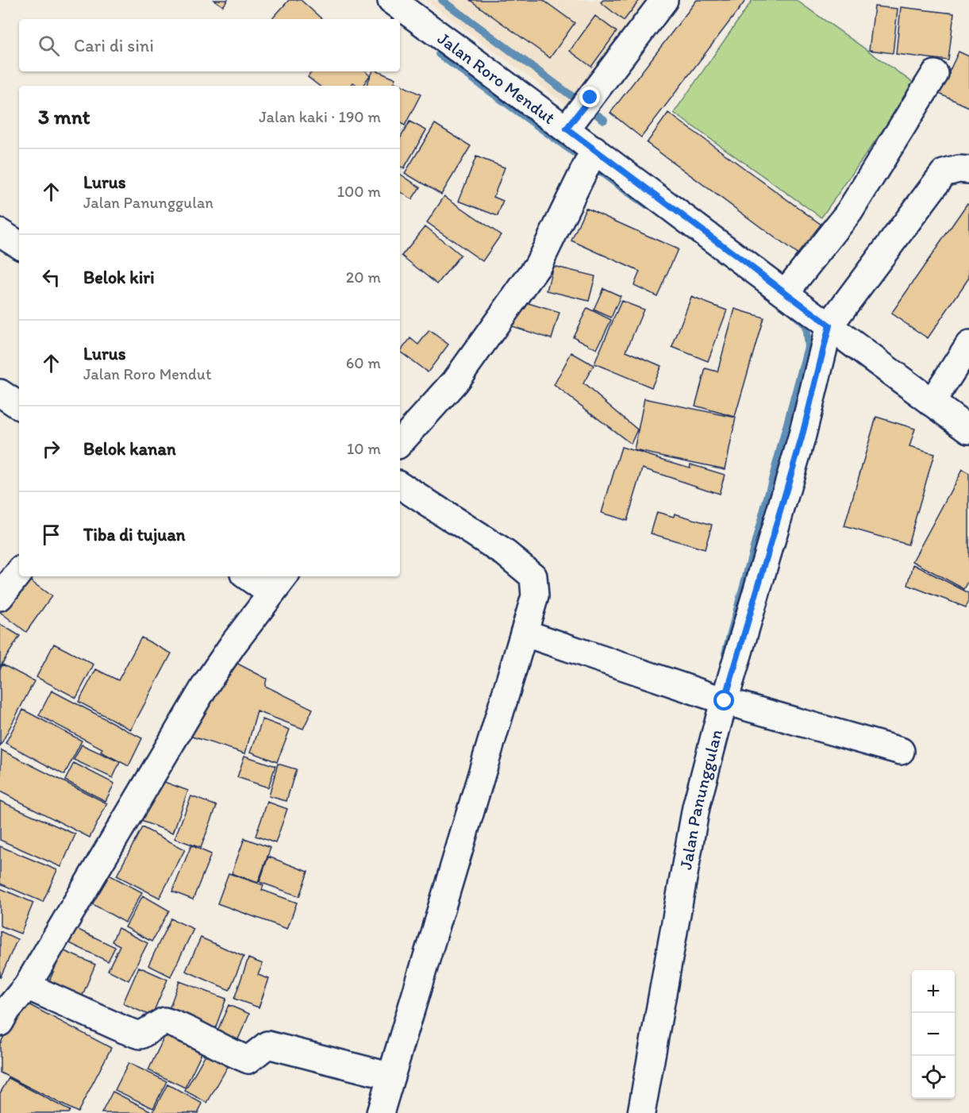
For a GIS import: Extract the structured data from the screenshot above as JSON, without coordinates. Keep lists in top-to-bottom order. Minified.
{"streets":{"street":["Jalan Roro Mendut","Jalan Panunggulan"]},"crossings":[["Jalan Roro Mendut","Jalan Panunggulan"]],"page":{"search":"Cari di sini","heading":["3 mnt","Jalan kaki · 190 m"],"list":[["Lurus","Jalan Panunggulan","100 m"],["Belok kiri","20 m"],["Lurus","Jalan Roro Mendut","60 m"],["Belok kanan","10 m"],"Tiba di tujuan"],"map_buttons":["+","−"]}}
